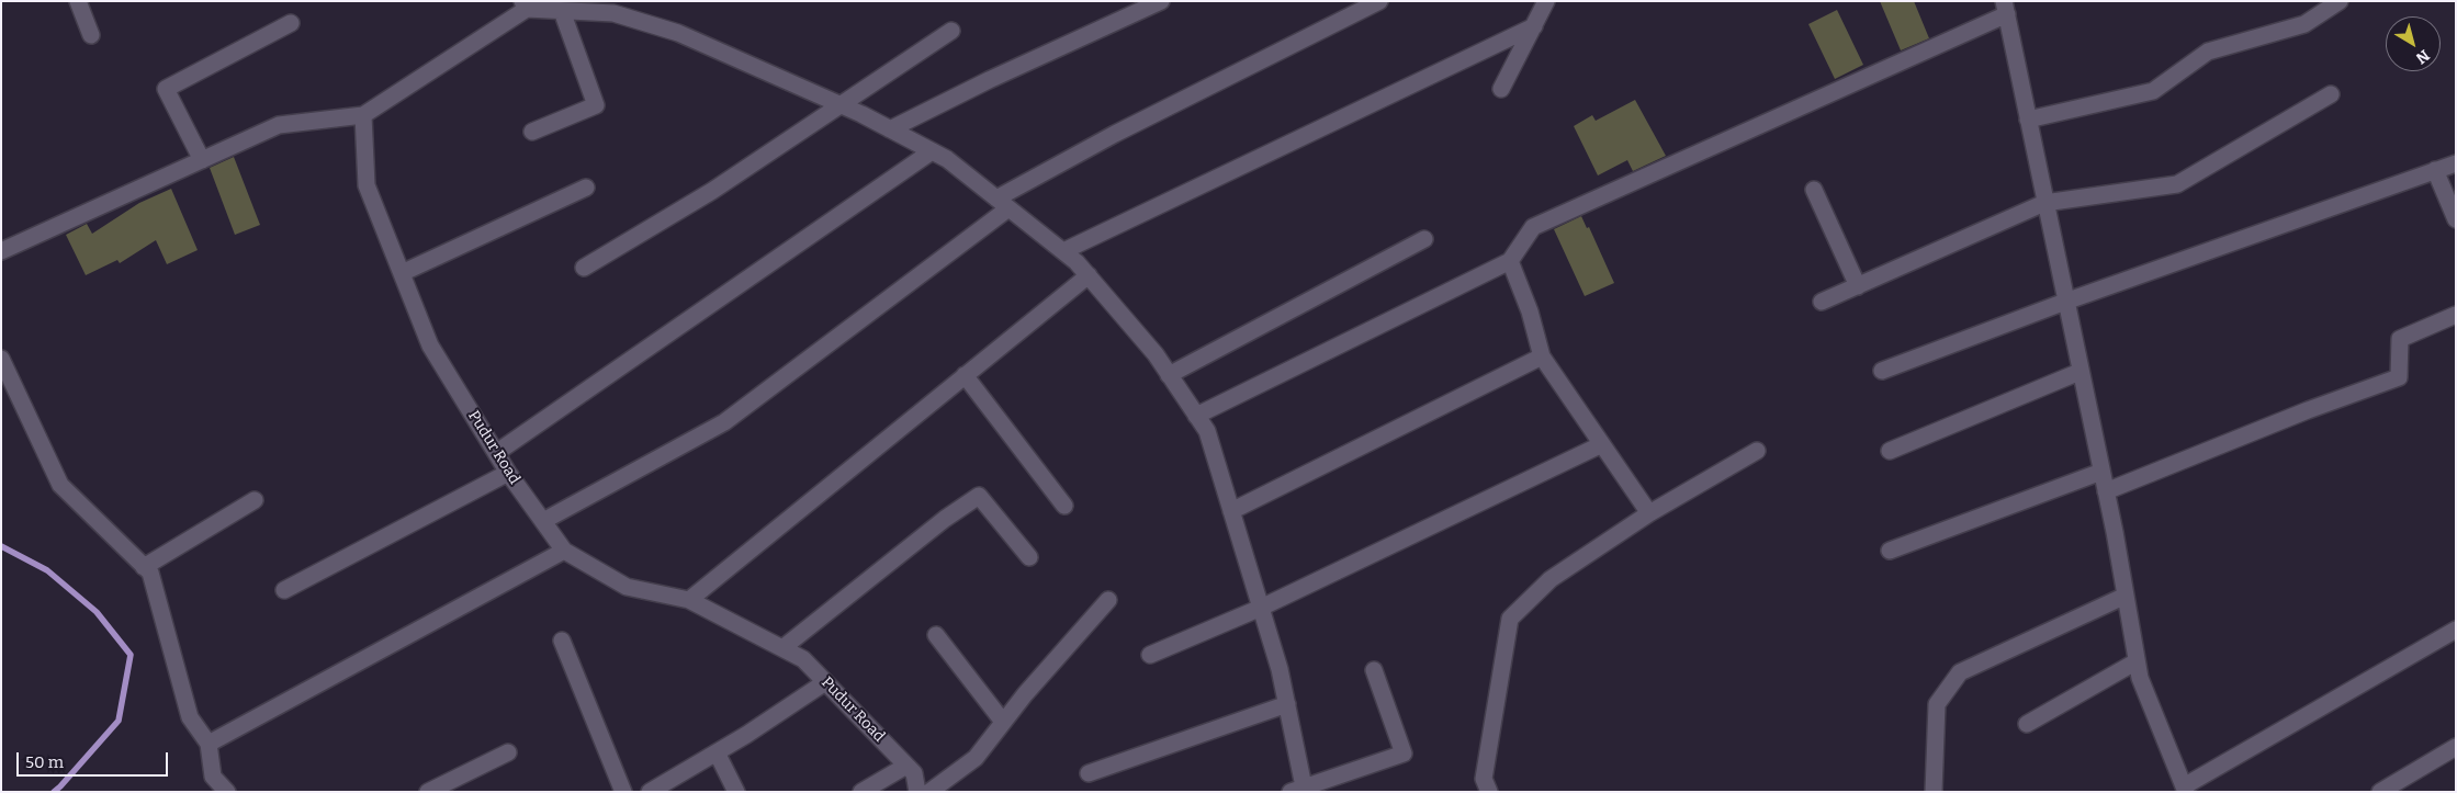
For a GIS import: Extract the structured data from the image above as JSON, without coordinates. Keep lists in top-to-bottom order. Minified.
{"streets":{"street":["Pudur Road"]},"scale_bar":"50 m","north":"bottom right"}
